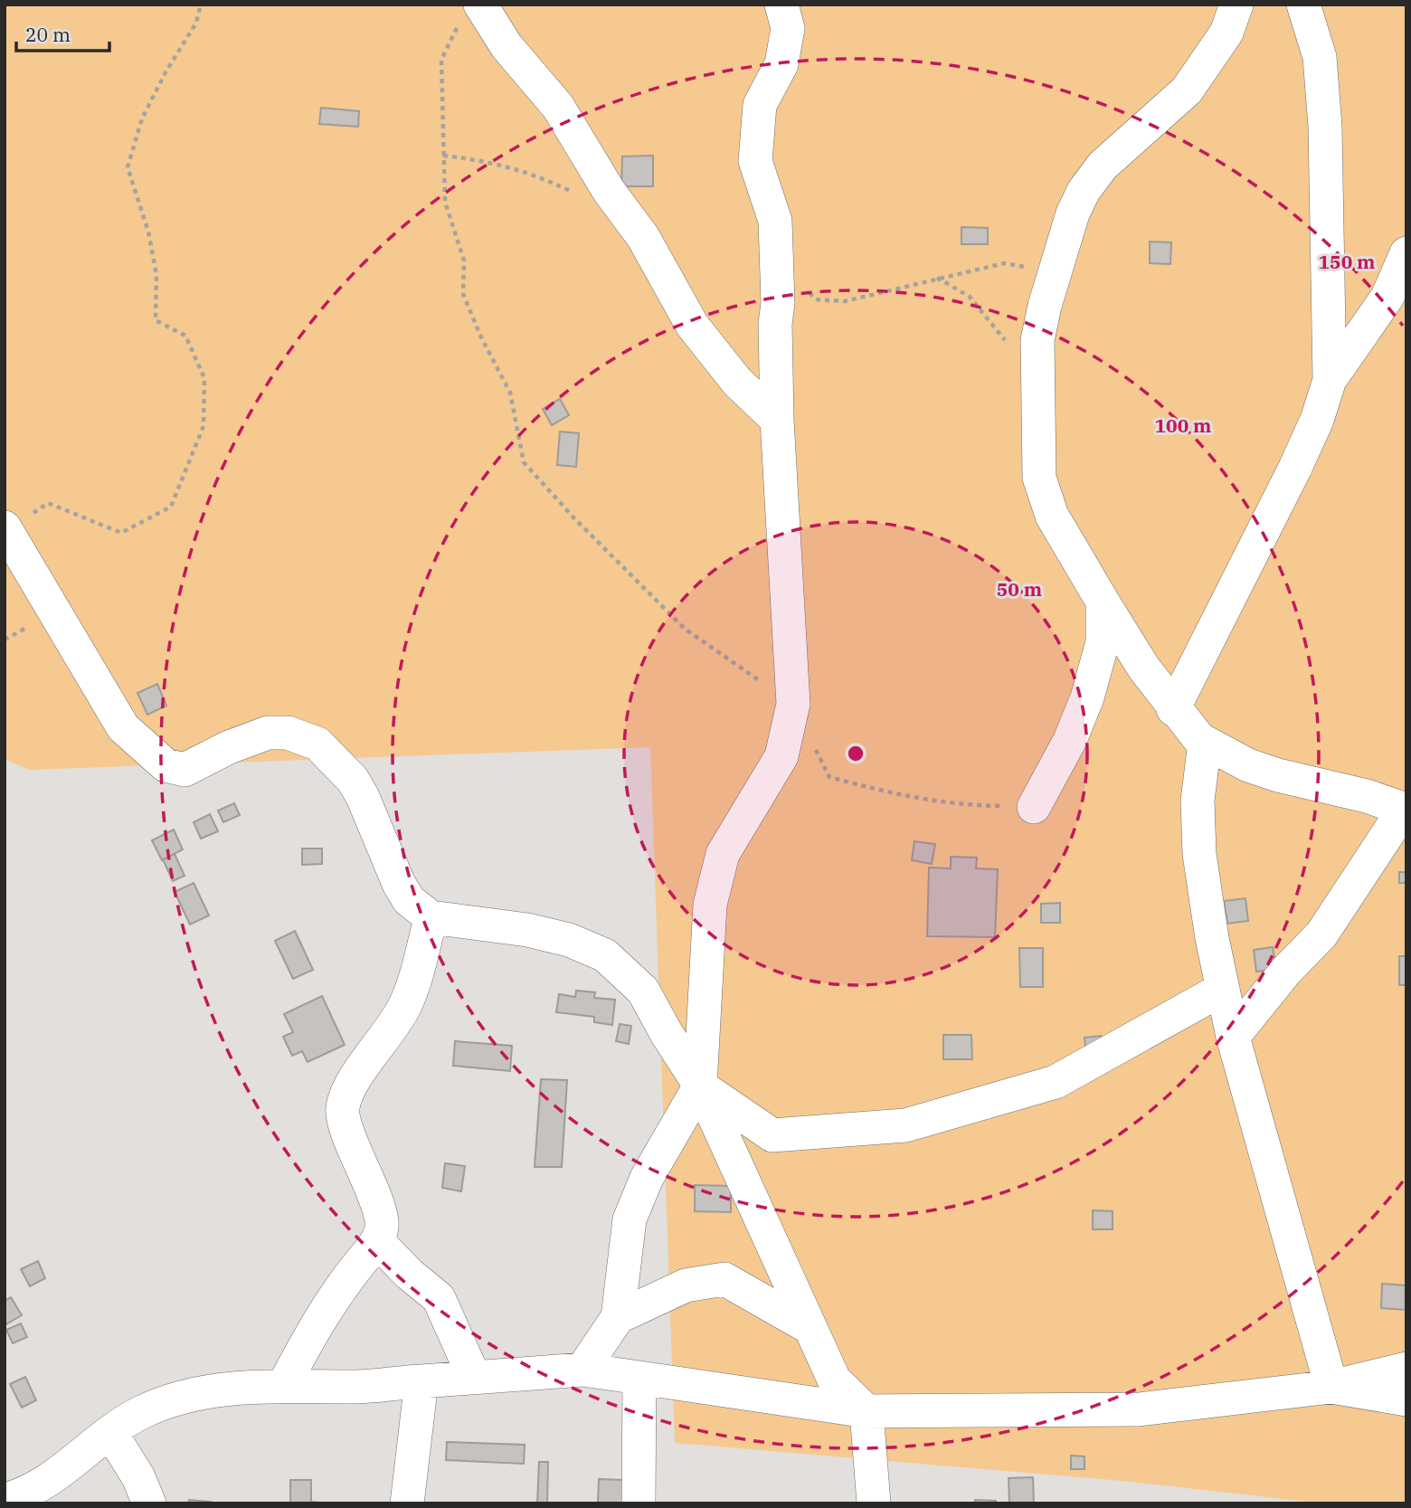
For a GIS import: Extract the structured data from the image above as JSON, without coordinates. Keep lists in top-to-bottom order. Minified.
{"scale_bar":"20 m","rings":["150 m","100 m","50 m"]}
